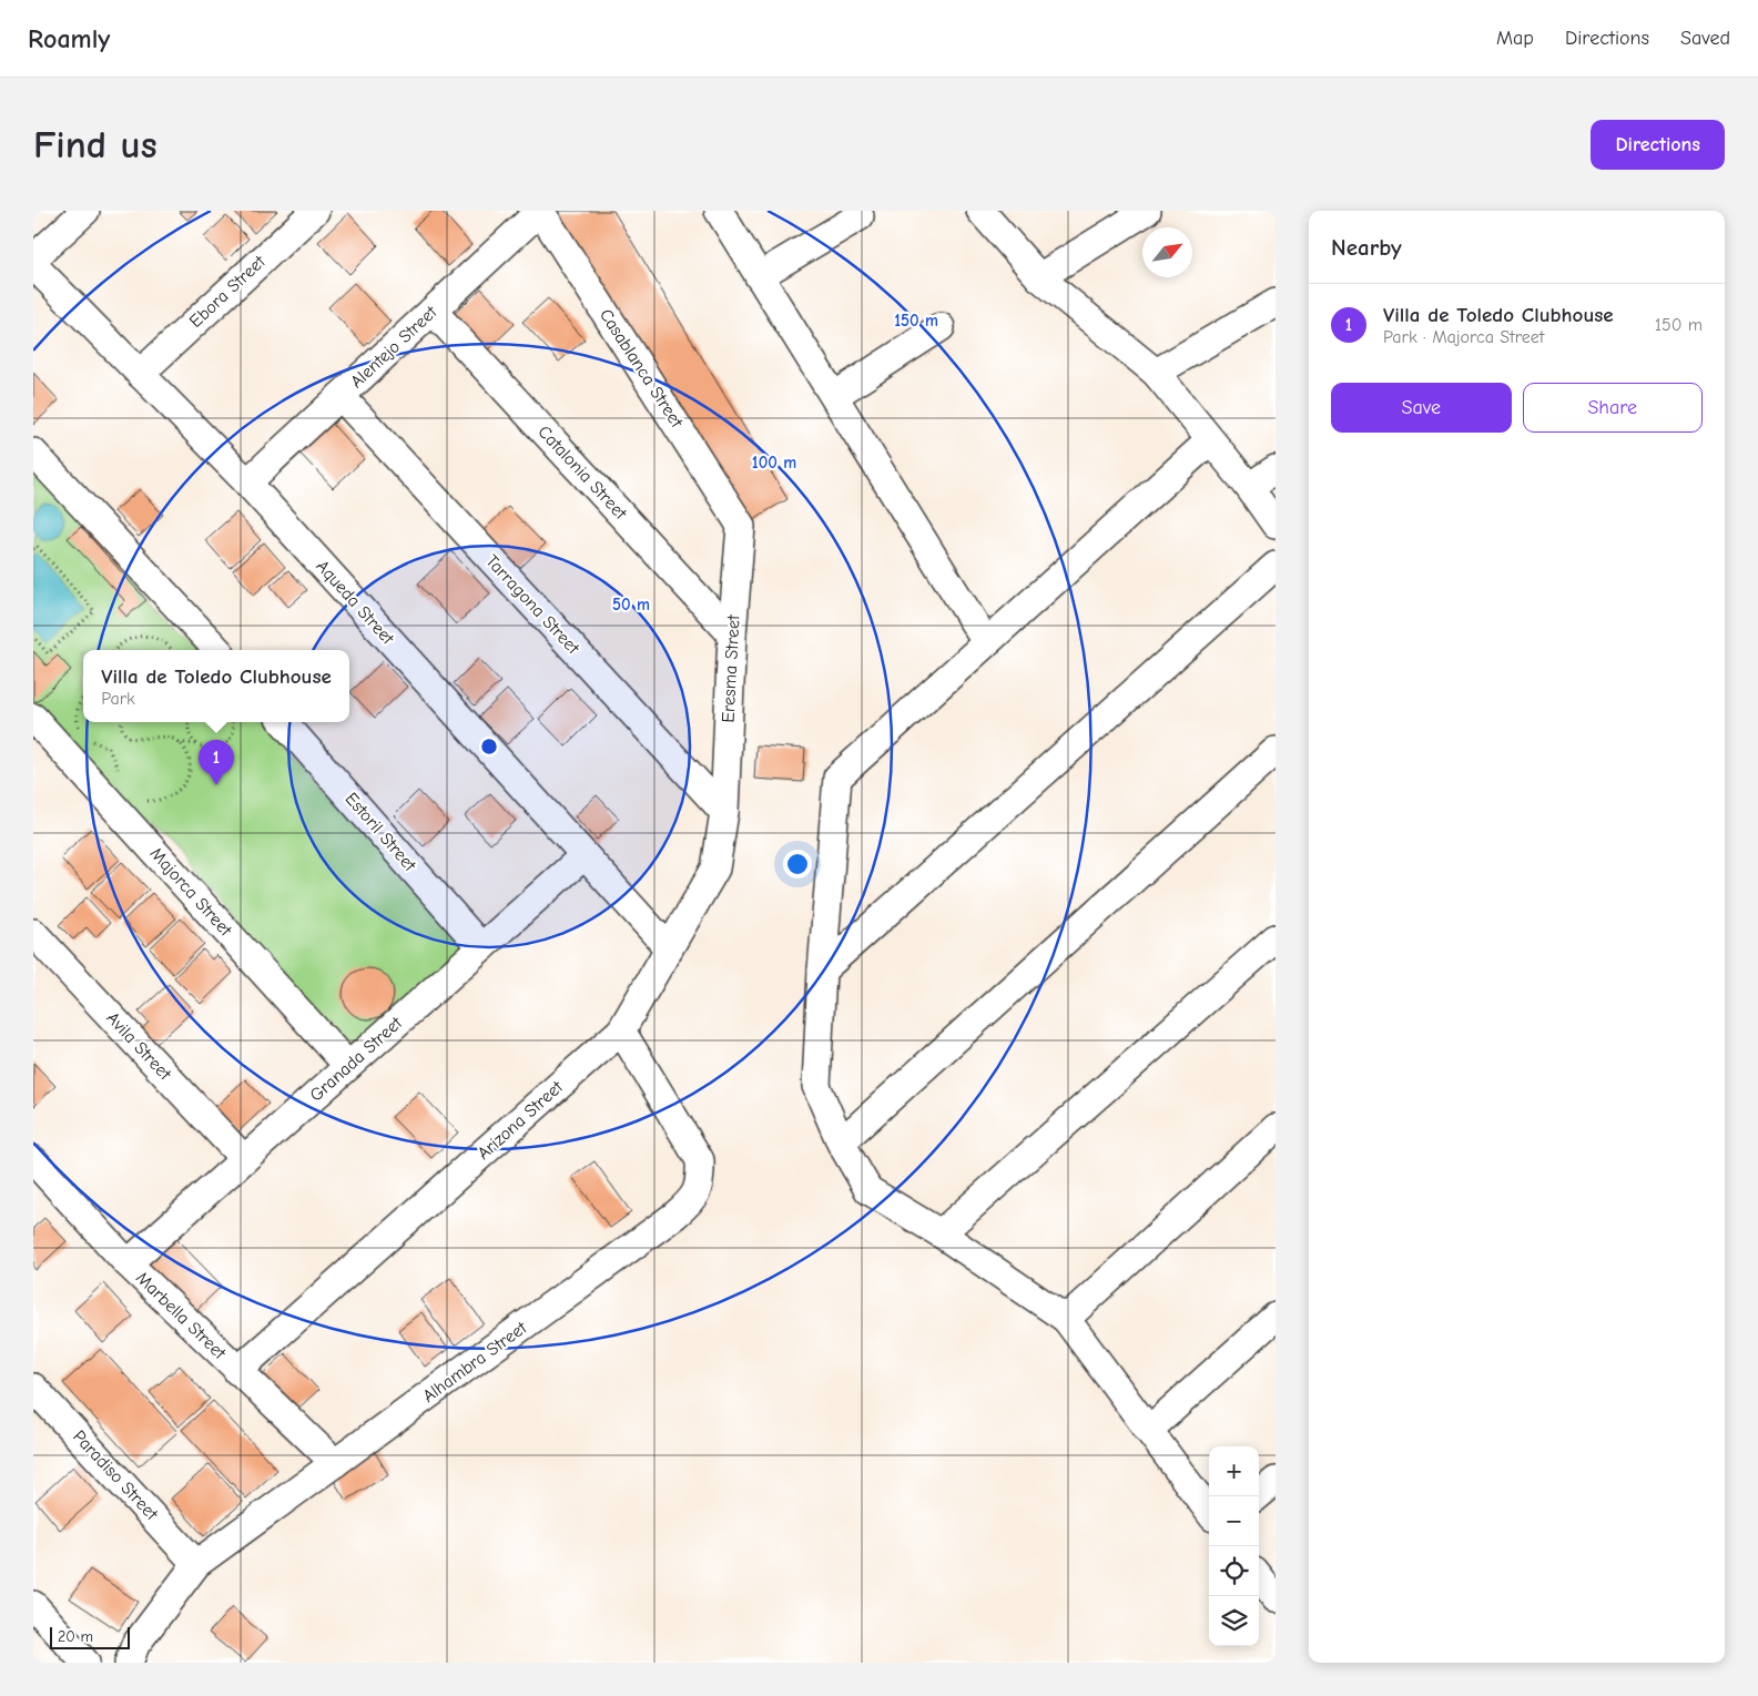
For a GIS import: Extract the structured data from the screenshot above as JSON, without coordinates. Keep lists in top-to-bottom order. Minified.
{"streets":{"street":["Ebora Street","Alentejo Street","Casablanca Street","Catalonia Street","Aqueda Street","Tarragona Street","Eresma Street","Estoril Street","Majorca Street","Avila Street","Granada Street","Arizona Street","Marbella Street","Alhambra Street","Paradiso Street"]},"crossings":[["Ebora Street","Aqueda Street"],["Alentejo Street","Casablanca Street"],["Alentejo Street","Catalonia Street"],["Alentejo Street","Aqueda Street"],["Alentejo Street","Tarragona Street"],["Casablanca Street","Eresma Street"],["Catalonia Street","Eresma Street"],["Aqueda Street","Granada Street"],["Aqueda Street","Arizona Street"],["Tarragona Street","Eresma Street"],["Tarragona Street","Arizona Street"],["Eresma Street","Arizona Street"],["Estoril Street","Granada Street"],["Majorca Street","Granada Street"],["Avila Street","Granada Street"],["Granada Street","Marbella Street"],["Arizona Street","Marbella Street"],["Arizona Street","Alhambra Street"],["Marbella Street","Alhambra Street"],["Alhambra Street","Paradiso Street"]],"scale_bar":"20 m","north":"top right","page":{"header":"Roamly","nav":["Map","Directions","Saved"],"buttons":["Directions",["Save","Share"]],"title":"Find us","heading":"Nearby","list":[{"mark":"1","name":"Villa de Toledo Clubhouse","note":"Park · Majorca Street","value":"150 m"}],"popup":["Villa de Toledo Clubhouse","Park"],"pins":"1","map_buttons":["+","−"],"scale":"20 m"},"rings":["150 m","100 m","50 m"]}
